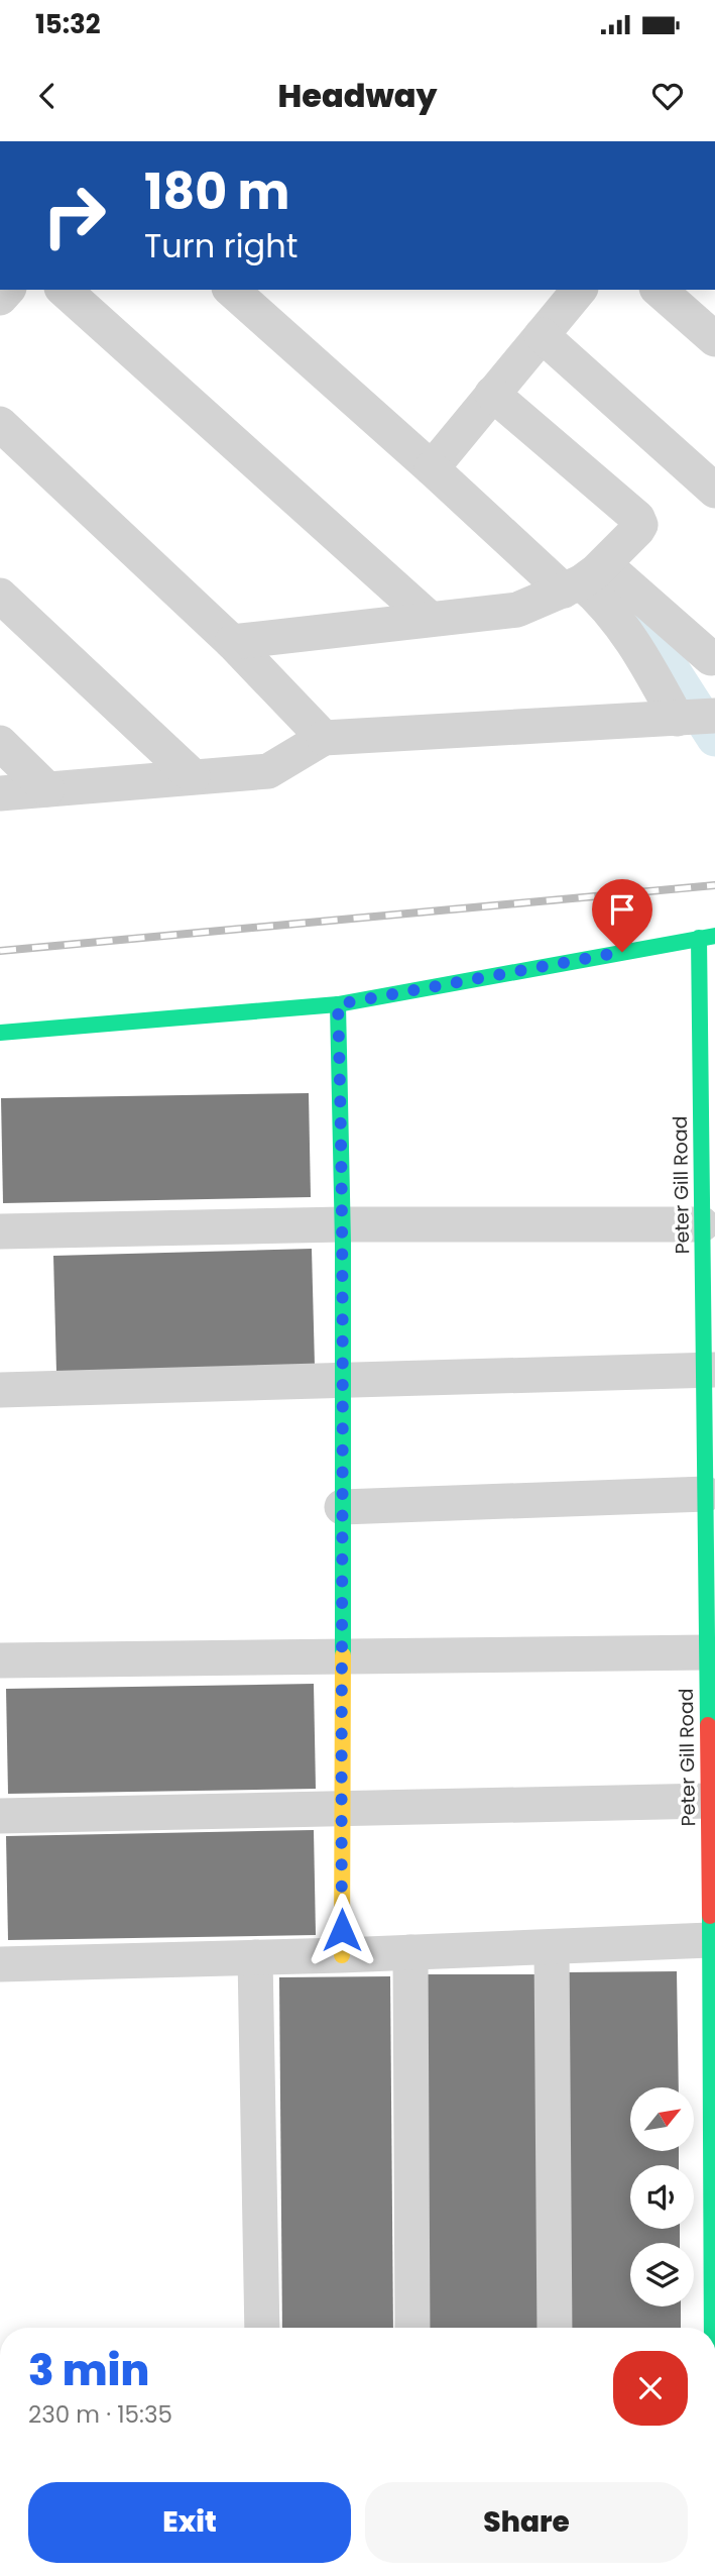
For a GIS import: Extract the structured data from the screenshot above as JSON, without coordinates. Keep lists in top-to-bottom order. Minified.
{"streets":{"street":["Peter Gill Road"]},"north":"top right","page":{"status":"15:32","header":"Headway","turn":["180 m","Turn right"],"heading":["3 min","230 m · 15:35"],"buttons":["Exit","Share"]}}
